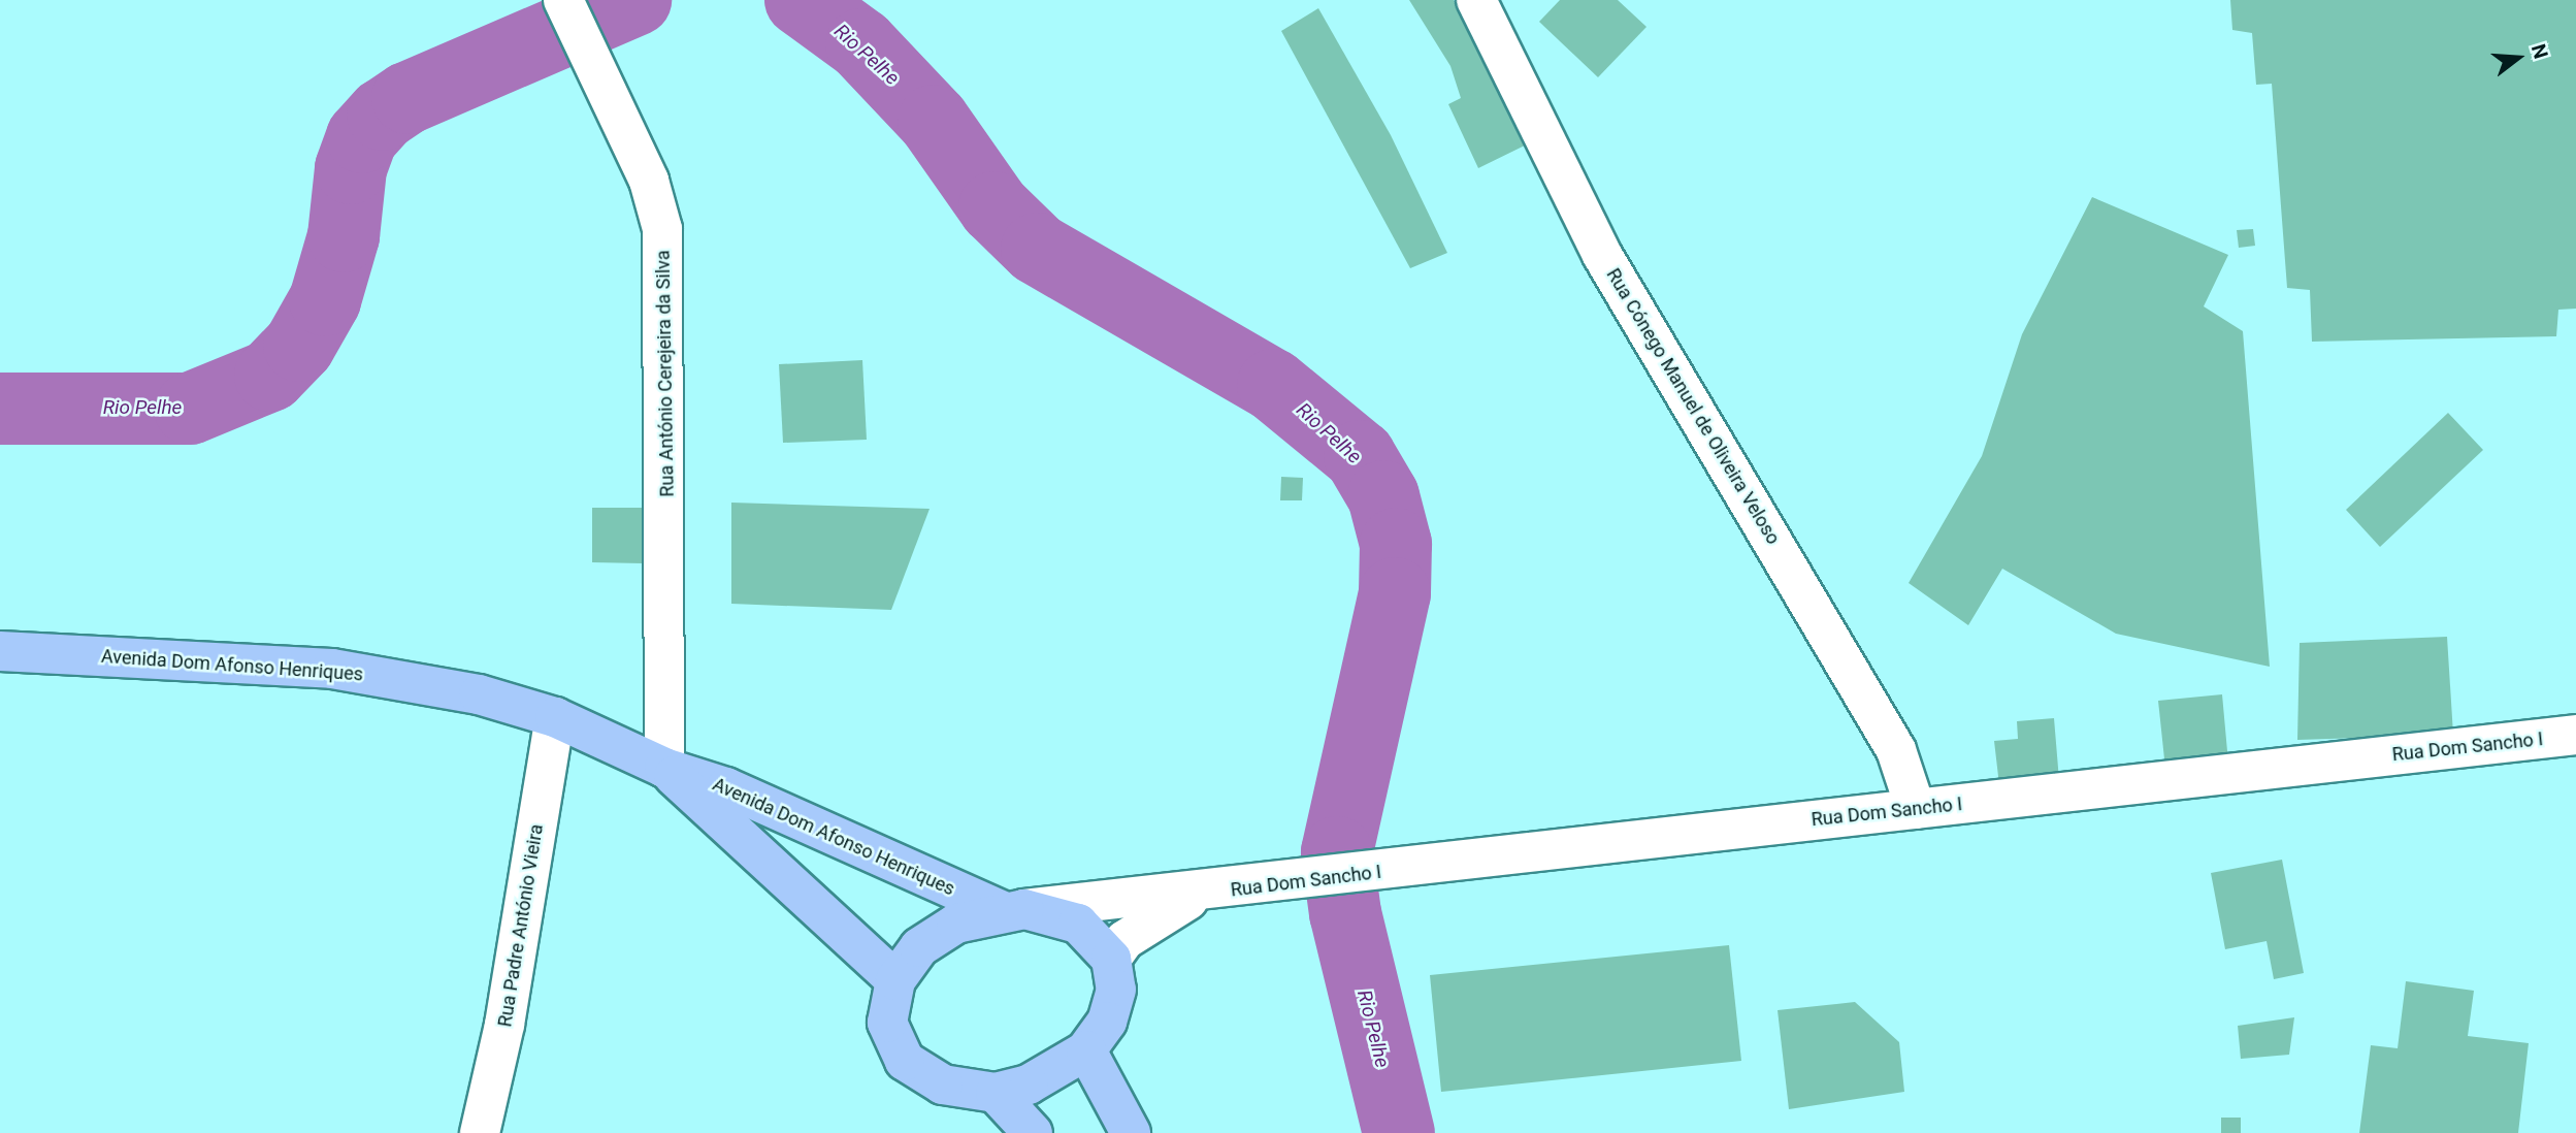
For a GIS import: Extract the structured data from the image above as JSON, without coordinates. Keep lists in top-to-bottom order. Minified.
{"streets":{"main road":["Avenida Dom Afonso Henriques"],"street":["Rua António Cerejeira da Silva","Rua Cónego Manuel de Oliveira Veloso","Rua Dom Sancho I","Rua Padre António Vieira"]},"crossings":[["Rua António Cerejeira da Silva","Avenida Dom Afonso Henriques"],["Rua Cónego Manuel de Oliveira Veloso","Rua Dom Sancho I"],["Avenida Dom Afonso Henriques","Rua Dom Sancho I"],["Avenida Dom Afonso Henriques","Rua Padre António Vieira"]],"water":["Rio Pelhe"],"north":"right"}
